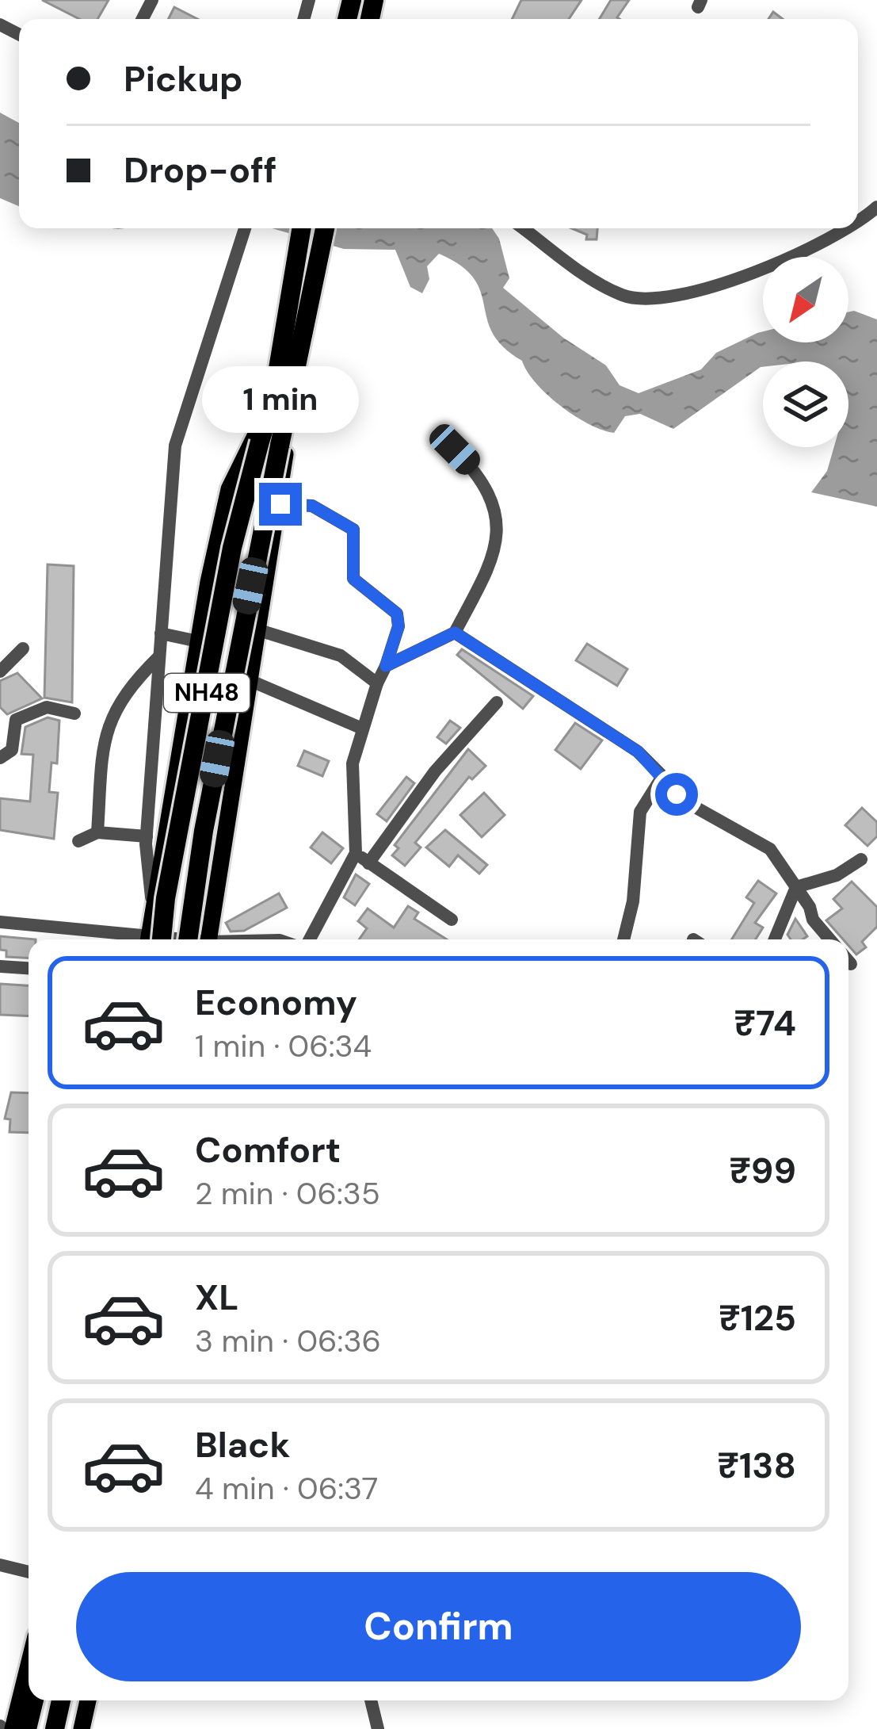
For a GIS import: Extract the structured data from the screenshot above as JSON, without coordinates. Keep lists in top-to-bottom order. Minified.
{"streets":{"highway":["NH48"]},"north":"bottom left","page":{"banner":["Pickup","Drop-off"],"bubble":"1 min","list":[{"name":"Economy","note":"1 min · 06:34","value":"₹74"},{"name":"Comfort","note":"2 min · 06:35","value":"₹99"},{"name":"XL","note":"3 min · 06:36","value":"₹125"},{"name":"Black","note":"4 min · 06:37","value":"₹138"}],"buttons":"Confirm"}}
